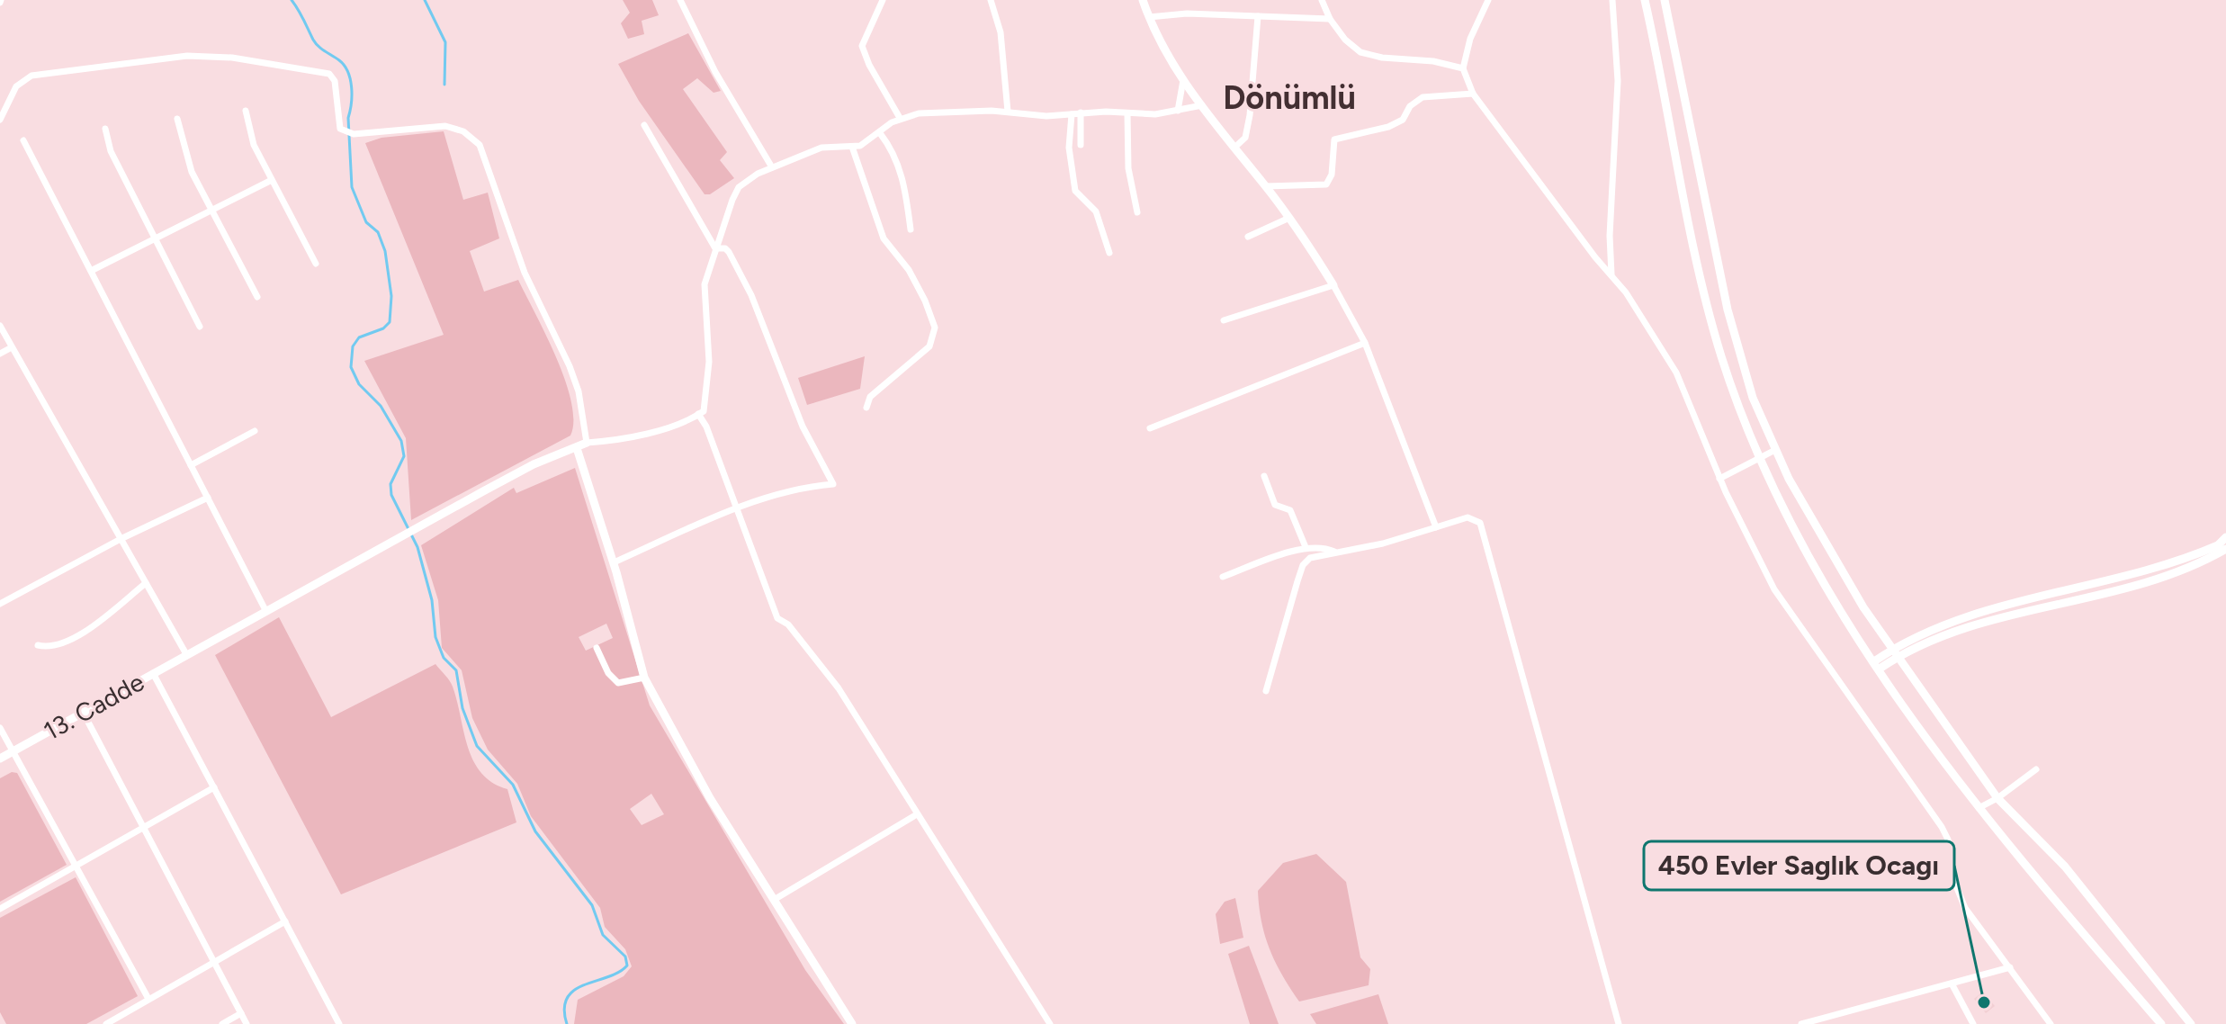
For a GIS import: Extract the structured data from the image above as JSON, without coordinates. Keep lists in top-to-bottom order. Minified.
{"streets":{"street":["13. Cadde"]},"districts":["Dönümlü"],"places":["450 Evler Saglık Ocagı"]}
